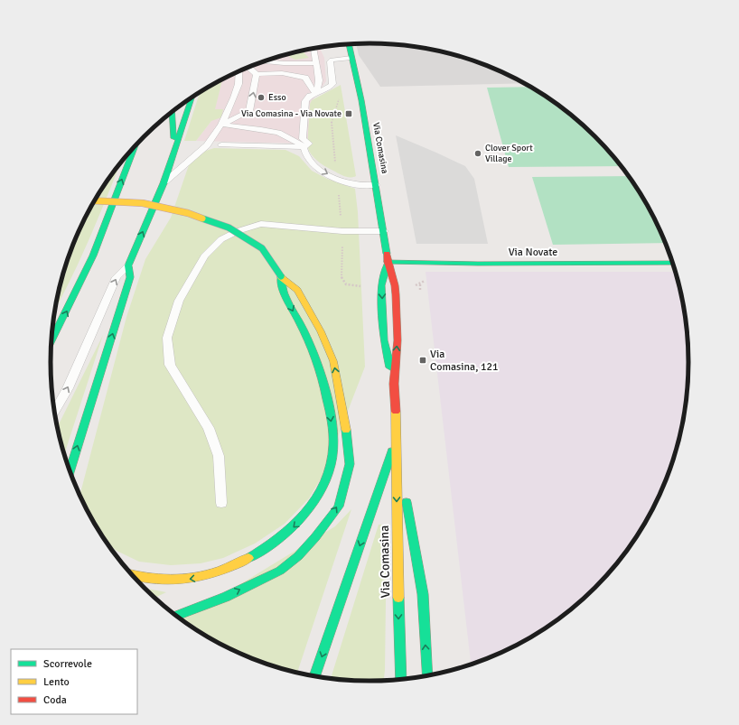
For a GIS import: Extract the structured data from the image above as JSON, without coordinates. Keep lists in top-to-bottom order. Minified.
{"streets":{"main road":["Via Comasina","Via Novate"]},"crossings":[["Via Comasina","Via Novate"]],"places":{"other":["Esso","Clover Sport Village"],"transit":["Via Comasina - Via Novate","Via Comasina, 121"]},"legend":["Scorrevole","Lento","Coda"]}
